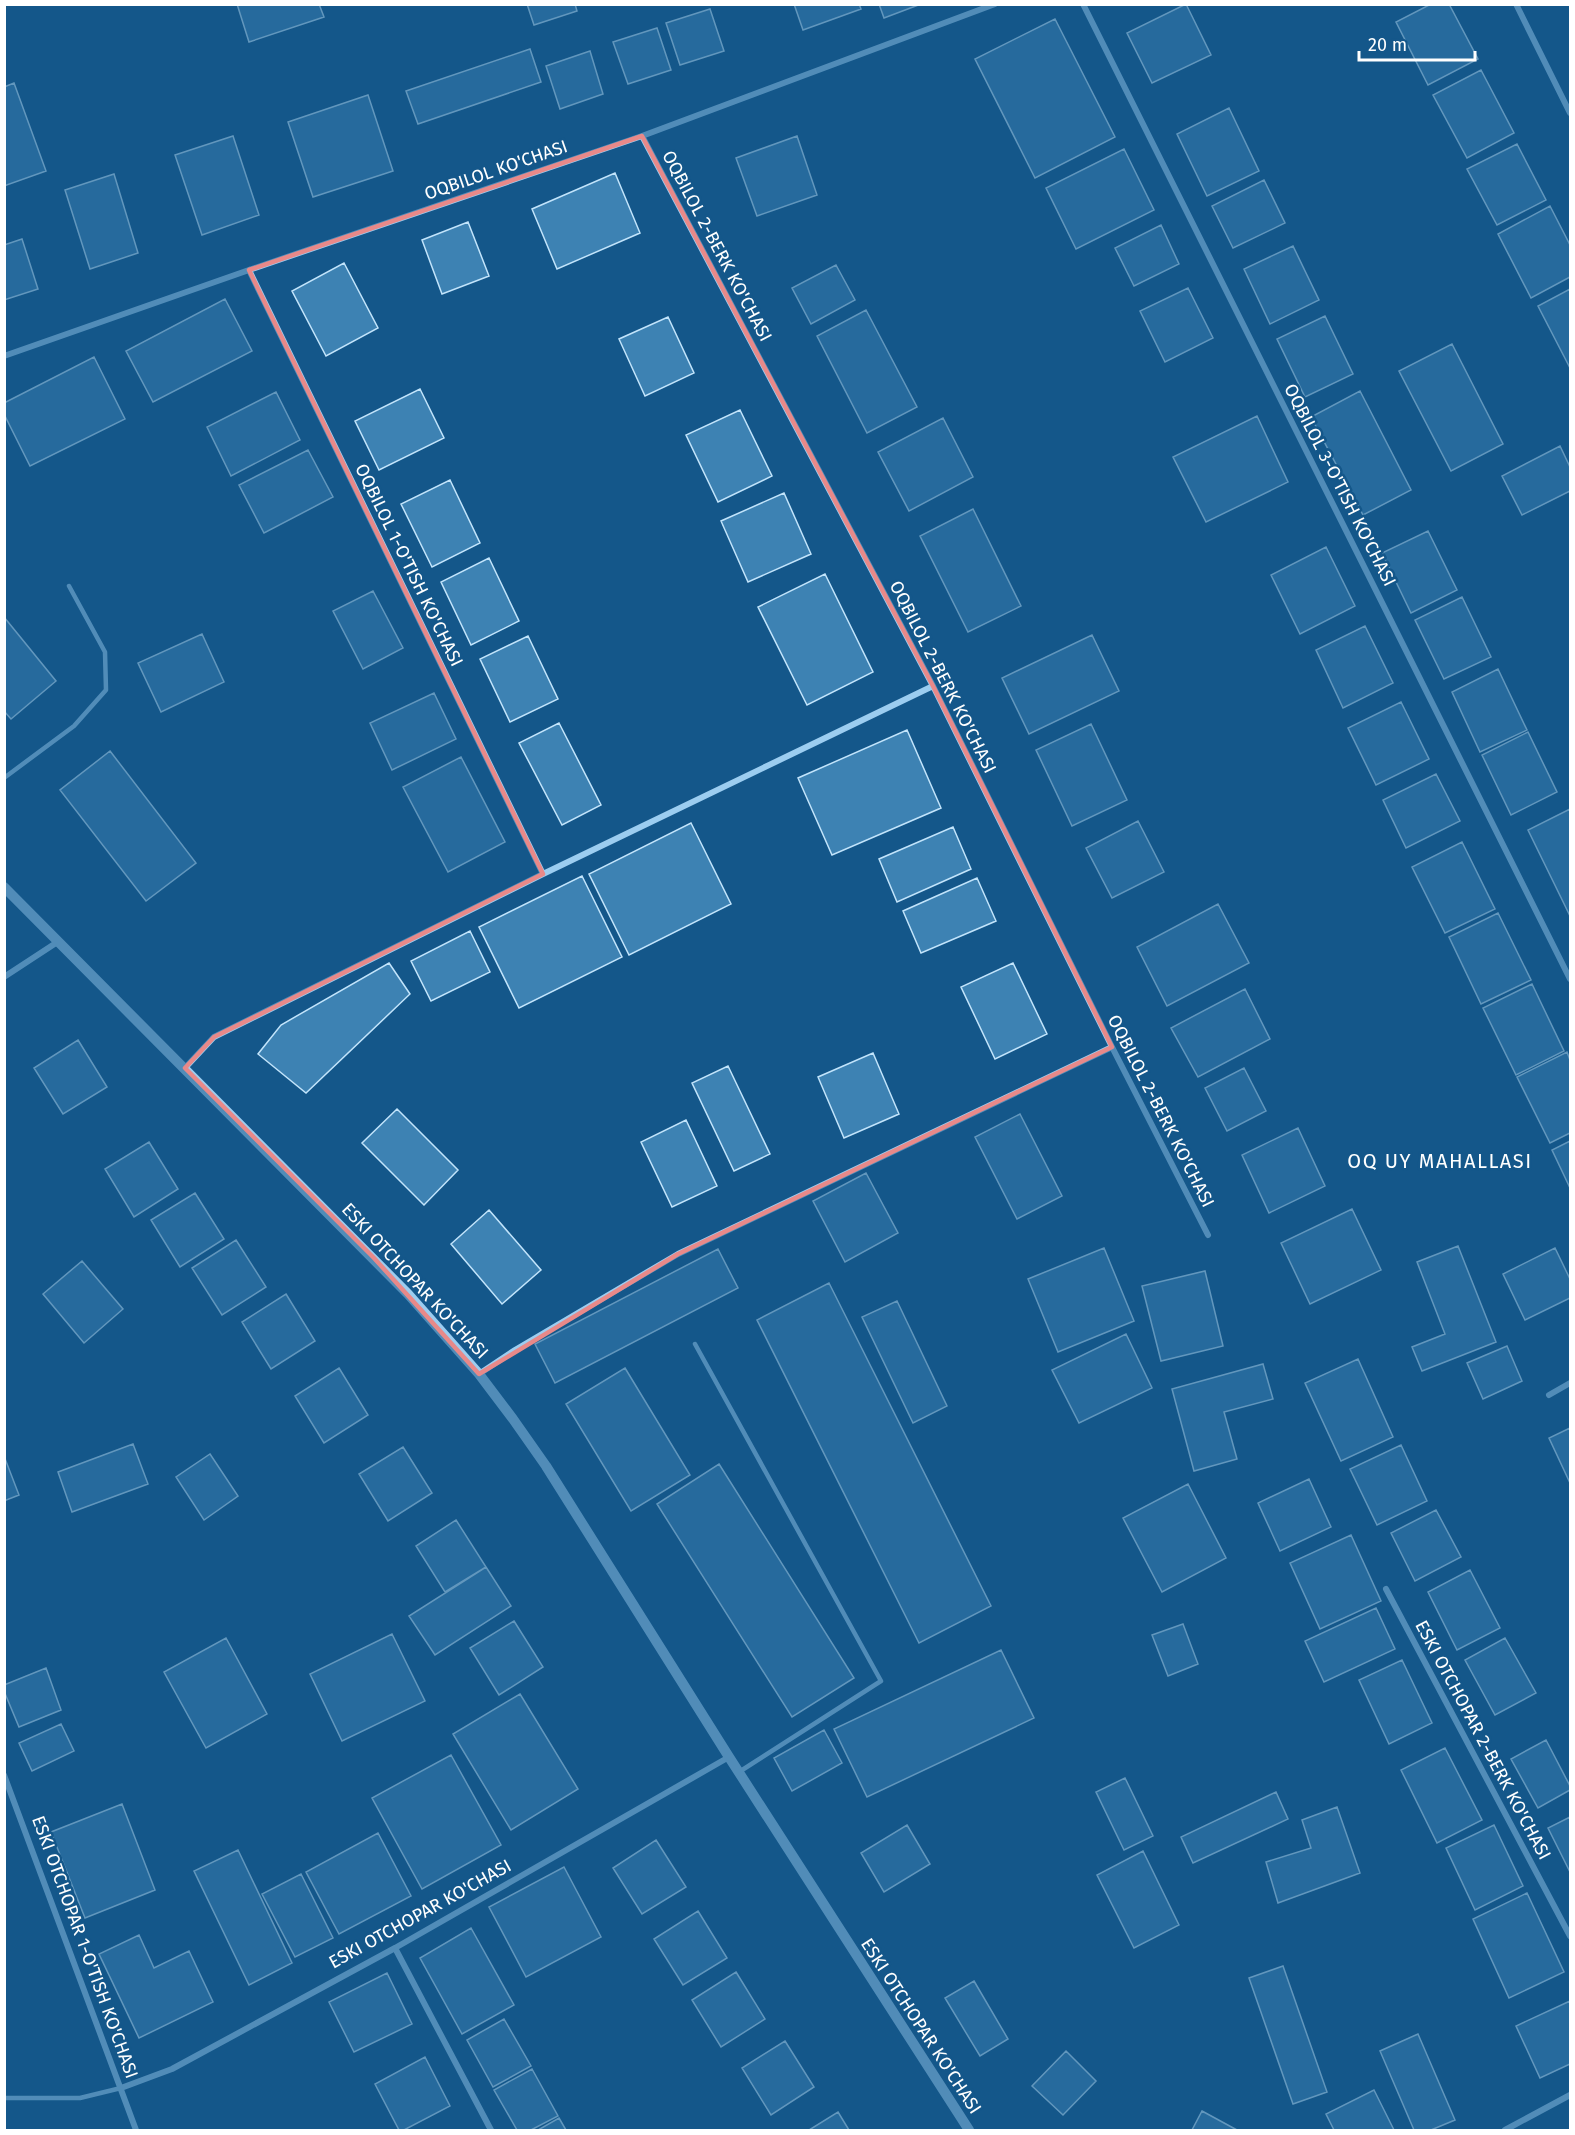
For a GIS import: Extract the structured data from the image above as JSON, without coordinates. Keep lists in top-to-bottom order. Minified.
{"streets":{"street":["OQBILOL KO'CHASI","OQBILOL 2-BERK KO'CHASI","OQBILOL 3-O'TISH KO'CHASI","OQBILOL 1-O'TISH KO'CHASI","ESKI OTCHOPAR KO'CHASI","ESKI OTCHOPAR 2-BERK KO'CHASI","ESKI OTCHOPAR 1-O'TISH KO'CHASI"]},"crossings":[["OQBILOL KO'CHASI","OQBILOL 2-BERK KO'CHASI"],["OQBILOL KO'CHASI","OQBILOL 1-O'TISH KO'CHASI"],["ESKI OTCHOPAR KO'CHASI","ESKI OTCHOPAR 1-O'TISH KO'CHASI"]],"districts":["OQ UY MAHALLASI"],"scale_bar":"20 m"}
